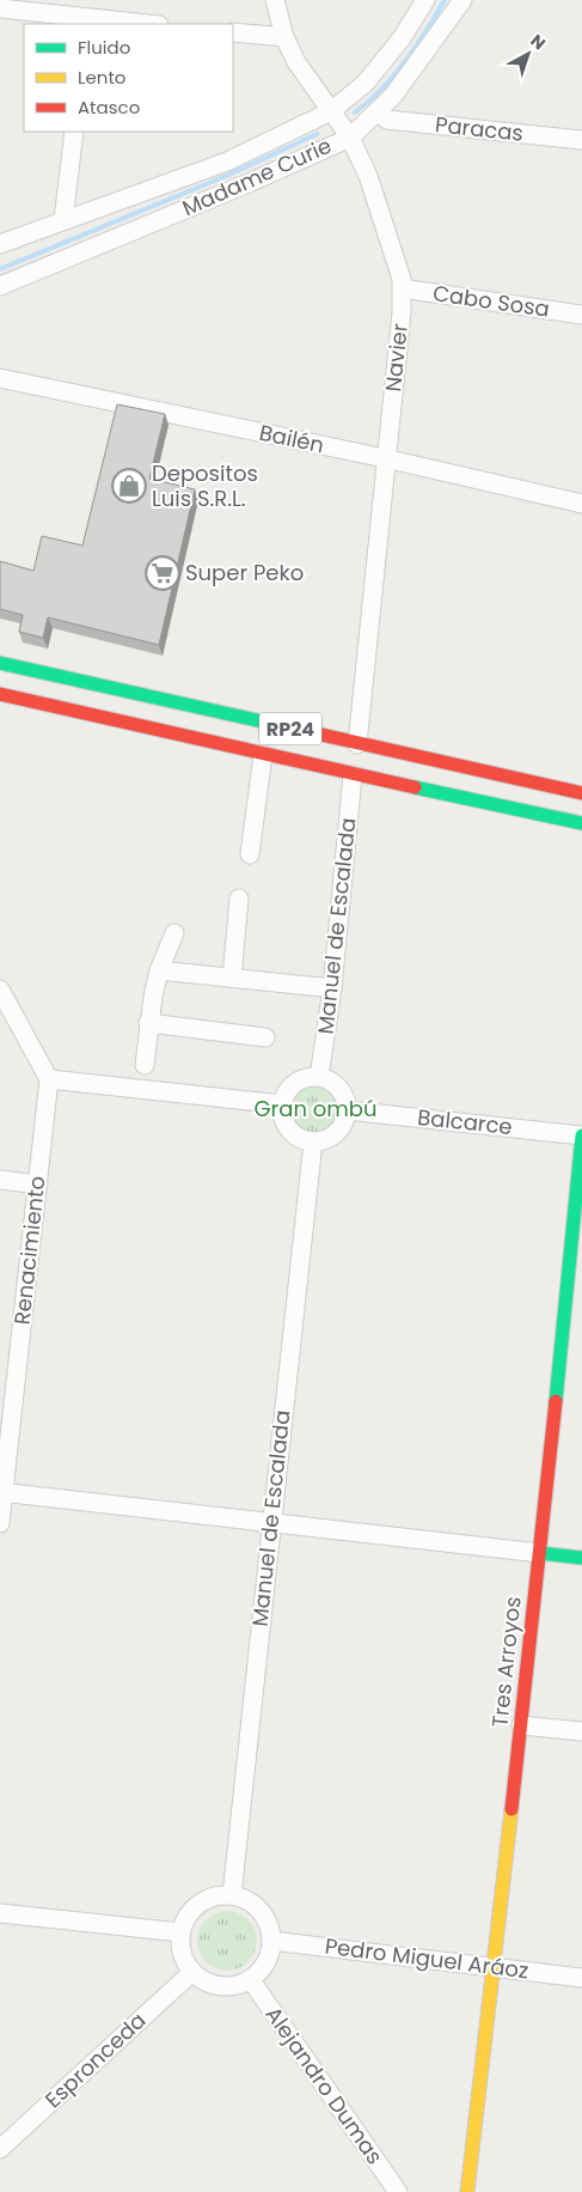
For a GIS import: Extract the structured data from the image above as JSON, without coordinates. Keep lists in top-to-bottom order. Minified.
{"streets":{"main road":["RP24","Tres Arroyos"],"street":["Paracas","Madame Curie","Cabo Sosa","Navier","Bailén","Manuel de Escalada","Balcarce","Renacimiento","Pedro Miguel Aráoz","Espronceda","Alejandro Dumas"]},"crossings":[["Paracas","Madame Curie"],["Madame Curie","Navier"],["Cabo Sosa","Navier"],["Navier","Bailén"],["Navier","RP24"],["RP24","Manuel de Escalada"],["Manuel de Escalada","Balcarce"],["Manuel de Escalada","Pedro Miguel Aráoz"],["Manuel de Escalada","Espronceda"],["Manuel de Escalada","Alejandro Dumas"],["Balcarce","Tres Arroyos"],["Tres Arroyos","Pedro Miguel Aráoz"],["Pedro Miguel Aráoz","Espronceda"],["Pedro Miguel Aráoz","Alejandro Dumas"],["Espronceda","Alejandro Dumas"]],"parks":["Gran ombú"],"places":{"shop":["Depositos Luis S.R.L."],"supermarket":["Super Peko"]},"legend":["Fluido","Lento","Atasco"],"north":"top right"}
